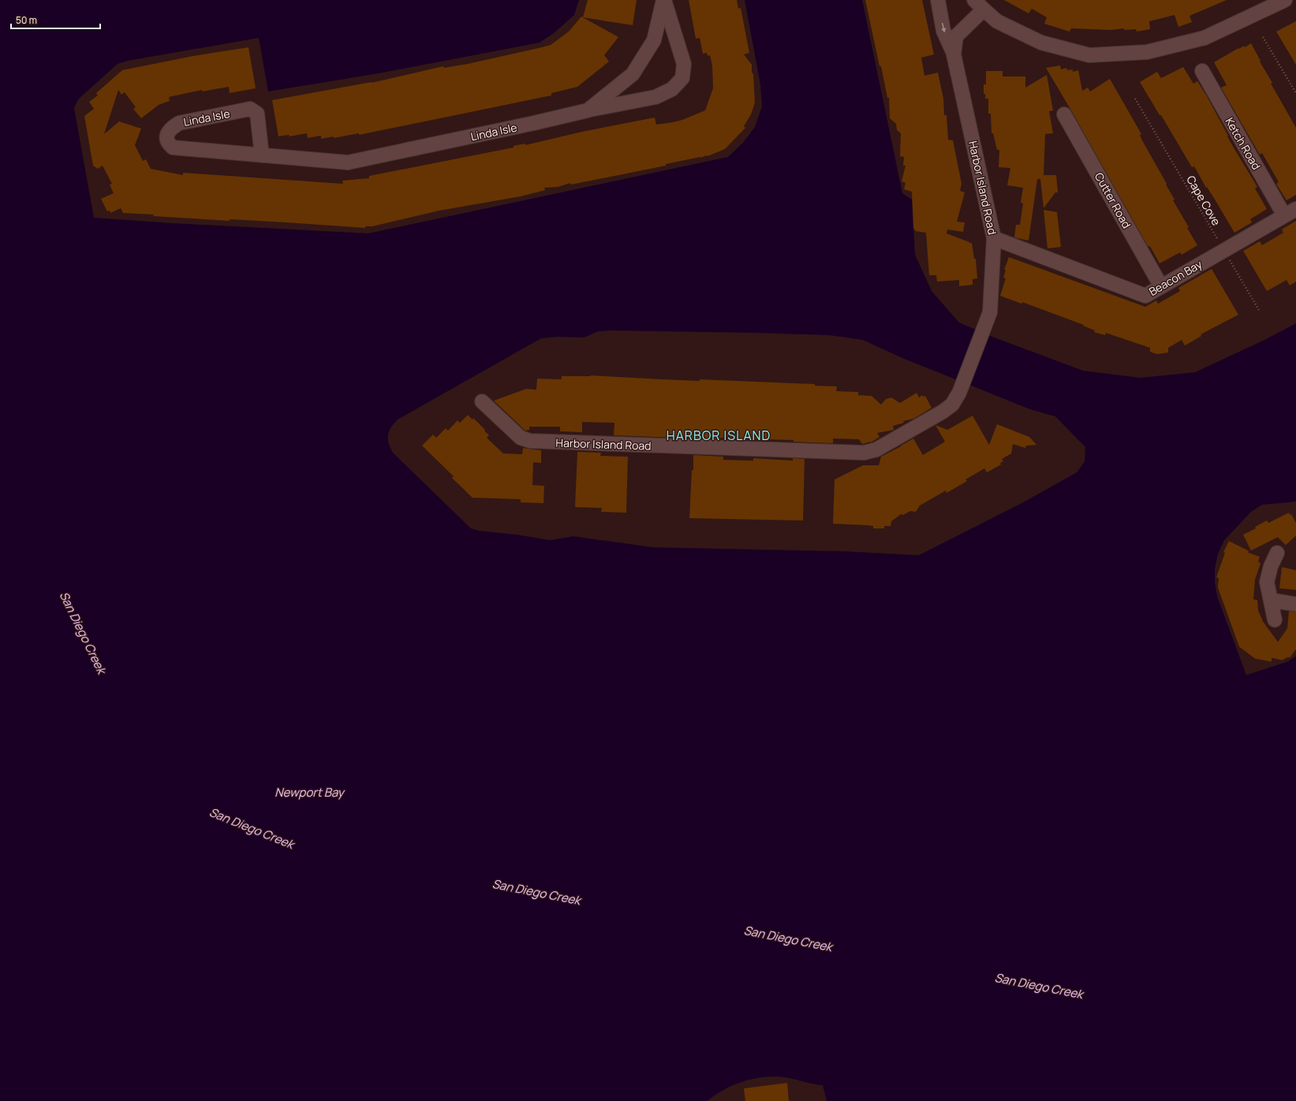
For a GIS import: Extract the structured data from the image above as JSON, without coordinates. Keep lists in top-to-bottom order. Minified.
{"streets":{"street":["Linda Isle","Ketch Road","Harbor Island Road","Cutter Road","Beacon Bay"],"path":["Cape Cove"]},"crossings":[["Ketch Road","Beacon Bay"],["Harbor Island Road","Beacon Bay"],["Cutter Road","Beacon Bay"],["Cape Cove","Beacon Bay"]],"districts":["HARBOR ISLAND"],"water":["San Diego Creek","Newport Bay"],"scale_bar":"50 m"}
